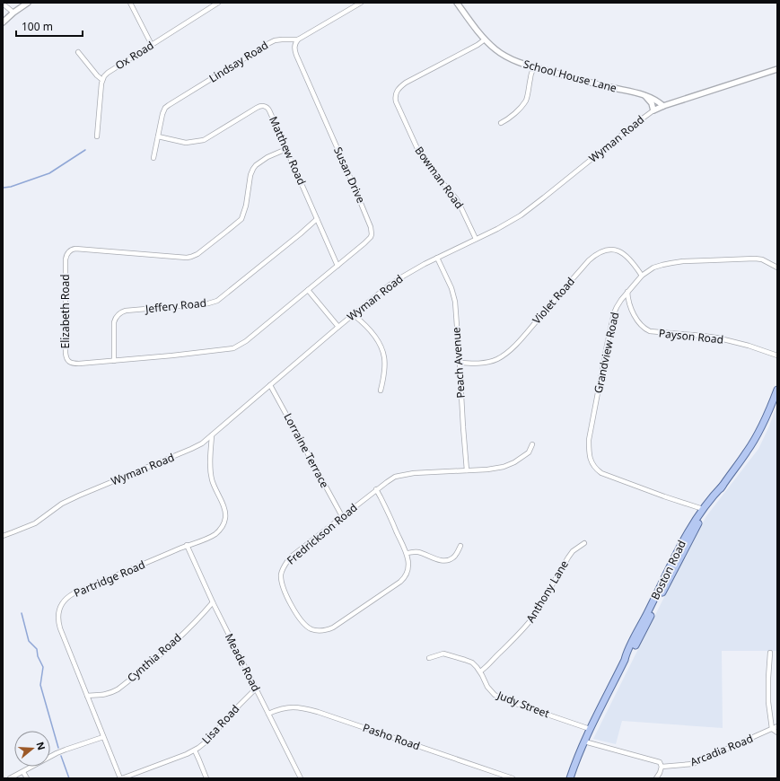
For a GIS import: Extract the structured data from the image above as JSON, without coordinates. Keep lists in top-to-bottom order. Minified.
{"streets":{"main road":["Boston Road"],"street":["Ox Road","Lindsay Road","School House Lane","Wyman Road","Matthew Road","Susan Drive","Bowman Road","Violet Road","Jeffery Road","Elizabeth Road","Payson Road","Grandview Road","Peach Avenue","Lorraine Terrace","Fredrickson Road","Partridge Road","Anthony Lane","Cynthia Road","Meade Road","Judy Street","Lisa Road","Pasho Road","Arcadia Road"]},"crossings":[["Lindsay Road","Matthew Road"],["Lindsay Road","Susan Drive"],["School House Lane","Wyman Road"],["School House Lane","Bowman Road"],["Wyman Road","Bowman Road"],["Wyman Road","Peach Avenue"],["Wyman Road","Lorraine Terrace"],["Wyman Road","Partridge Road"],["Matthew Road","Susan Drive"],["Matthew Road","Jeffery Road"],["Matthew Road","Elizabeth Road"],["Susan Drive","Elizabeth Road"],["Violet Road","Grandview Road"],["Violet Road","Peach Avenue"],["Jeffery Road","Elizabeth Road"],["Payson Road","Grandview Road"],["Grandview Road","Boston Road"],["Peach Avenue","Fredrickson Road"],["Lorraine Terrace","Fredrickson Road"],["Boston Road","Judy Street"],["Partridge Road","Cynthia Road"],["Partridge Road","Meade Road"],["Partridge Road","Lisa Road"],["Anthony Lane","Judy Street"],["Cynthia Road","Meade Road"],["Meade Road","Lisa Road"],["Meade Road","Pasho Road"]],"scale_bar":"100 m","north":"right"}
